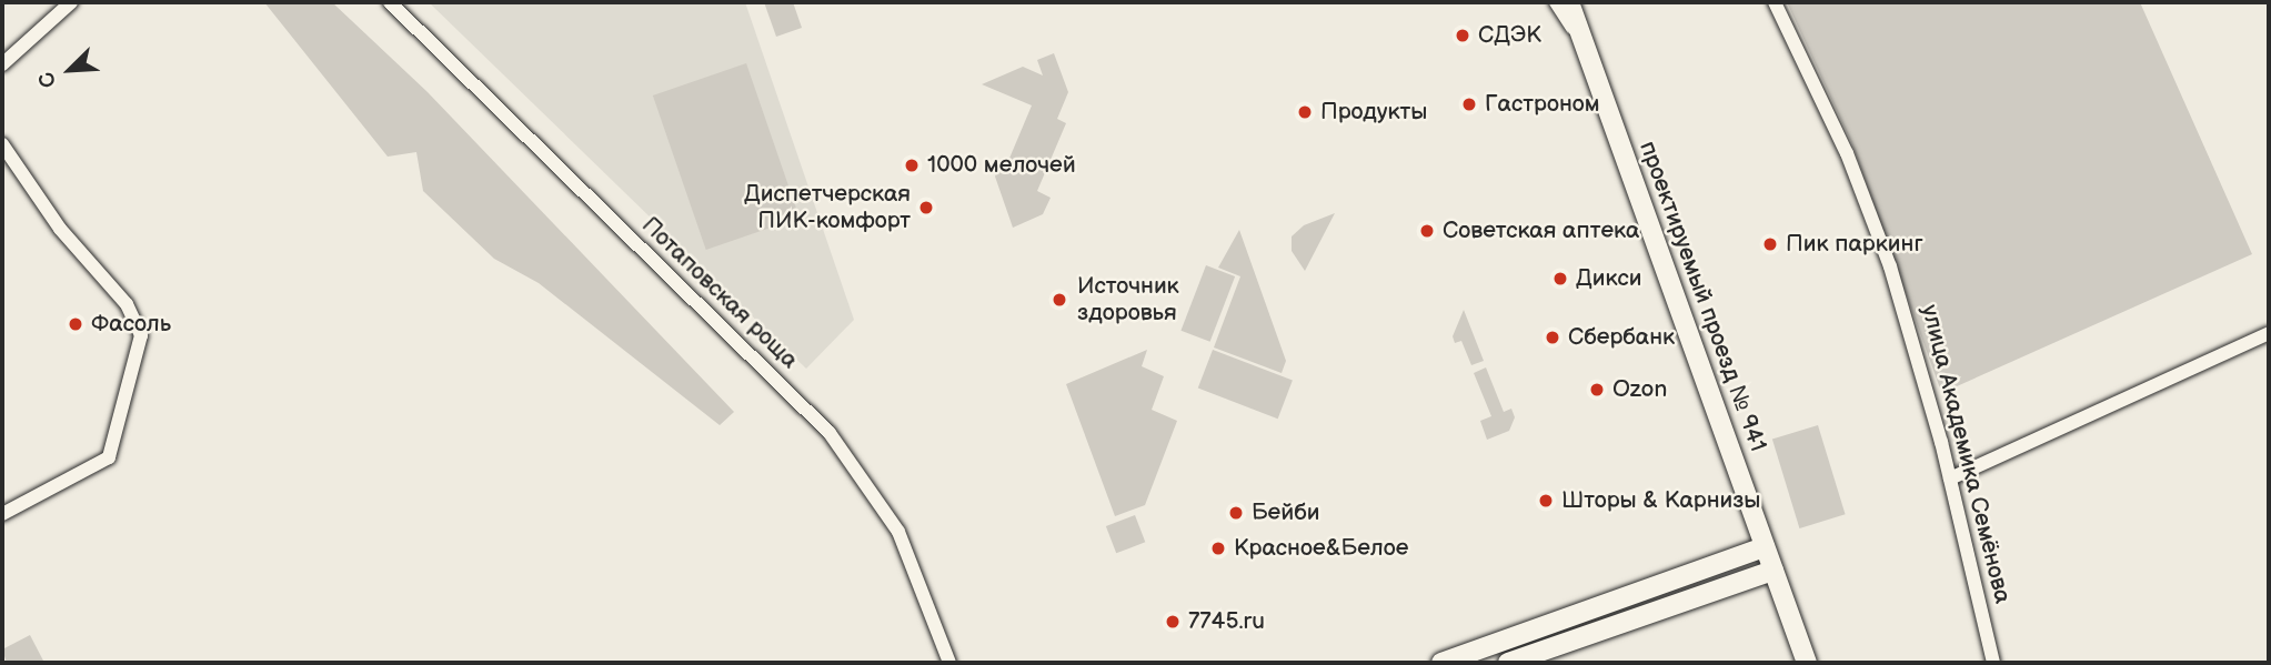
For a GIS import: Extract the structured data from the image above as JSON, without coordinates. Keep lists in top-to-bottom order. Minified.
{"streets":{"main road":["проектируемый проезд № 941"],"street":["Потаповская роща","улица Академика Семёнова"]},"places":["СДЭК","Гастроном","Продукты","1000 мелочей","Диспетчерская ПИК-комфорт","Советская аптека","Пик паркинг","Дикси","Источник здоровья","Фасоль","Сбербанк","Ozon","Шторы & Карнизы","Бейби","Красное&Белое","7745.ru"],"north":"bottom left"}
